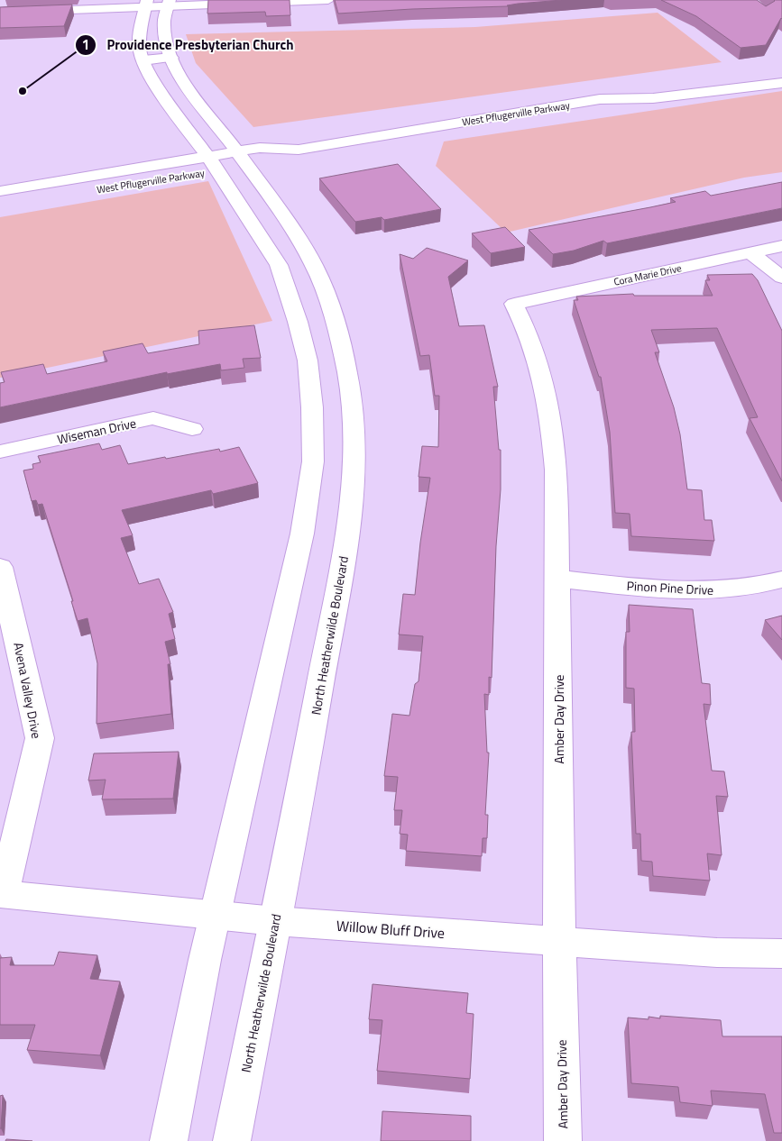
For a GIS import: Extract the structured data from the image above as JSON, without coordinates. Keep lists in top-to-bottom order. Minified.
{"streets":{"main road":["West Pflugerville Parkway","Cora Marie Drive","Wiseman Drive","Pinon Pine Drive","North Heatherwilde Boulevard","Avena Valley Drive","Amber Day Drive","Willow Bluff Drive"]},"crossings":[["West Pflugerville Parkway","North Heatherwilde Boulevard"],["Cora Marie Drive","Amber Day Drive"],["Pinon Pine Drive","Amber Day Drive"],["North Heatherwilde Boulevard","Willow Bluff Drive"],["Avena Valley Drive","Willow Bluff Drive"],["Amber Day Drive","Willow Bluff Drive"]],"places":["Providence Presbyterian Church"]}
